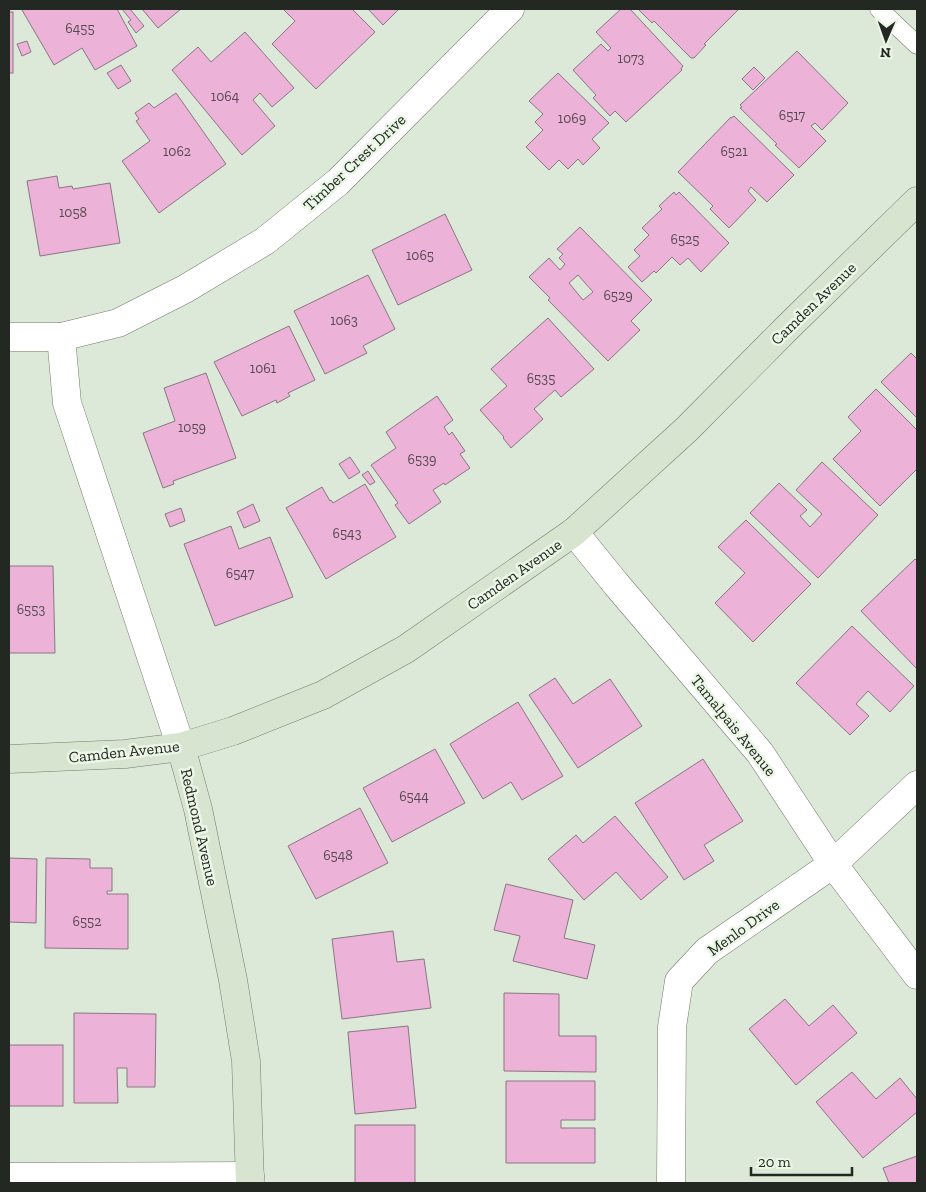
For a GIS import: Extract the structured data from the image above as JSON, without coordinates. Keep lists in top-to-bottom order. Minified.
{"streets":{"street":["Timber Crest Drive","Camden Avenue","Tamalpais Avenue","Redmond Avenue","Menlo Drive"]},"crossings":[["Timber Crest Drive","Redmond Avenue"],["Camden Avenue","Tamalpais Avenue"],["Camden Avenue","Redmond Avenue"],["Tamalpais Avenue","Menlo Drive"]],"house_numbers":["6455","1073","1064","6517","1069","1062","6521","1058","6525","1065","6529","1063","1061","6535","1059","6539","6543","6547","6553","6544","6548","6552"],"scale_bar":"20 m","north":"bottom"}
